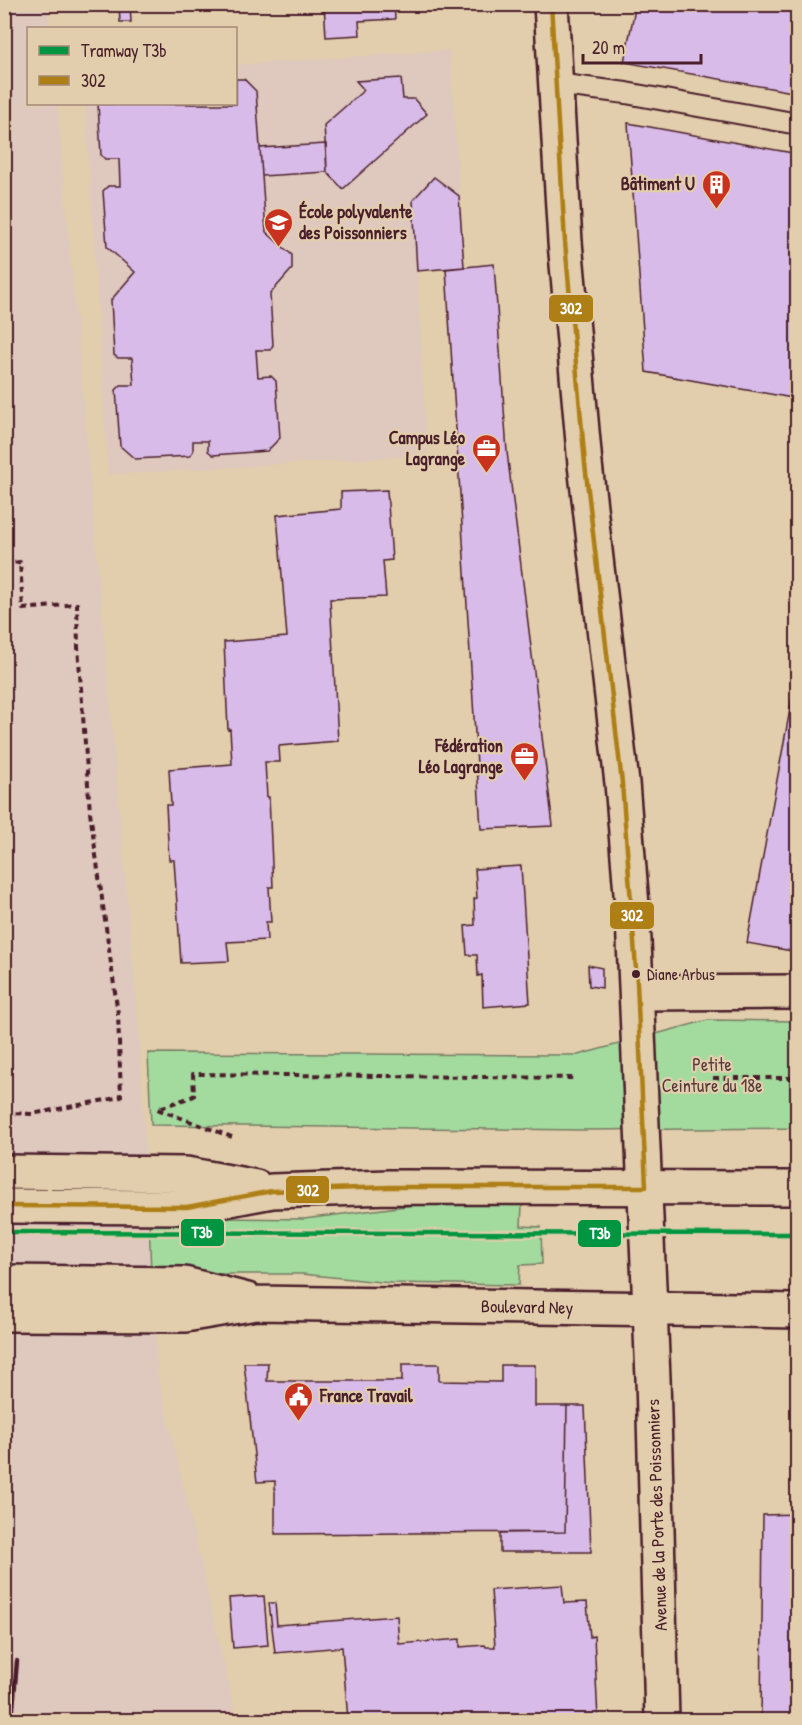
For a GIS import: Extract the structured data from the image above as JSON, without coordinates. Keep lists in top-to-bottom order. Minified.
{"streets":{"main road":["Boulevard Ney","Avenue de la Porte des Poissonniers"]},"crossings":[["Boulevard Ney","Avenue de la Porte des Poissonniers"]],"parks":["Petite Ceinture du 18e"],"places":{"building":["Bâtiment U"],"school or university":["École polyvalente des Poissonniers"],"office":["Campus Léo Lagrange","Fédération Léo Lagrange"],"other":["Diane Arbus"],"public building":["France Travail"]},"lines":["transit line 302","tram line T3b"],"legend":["Tramway T3b","302"],"scale_bar":"20 m"}
